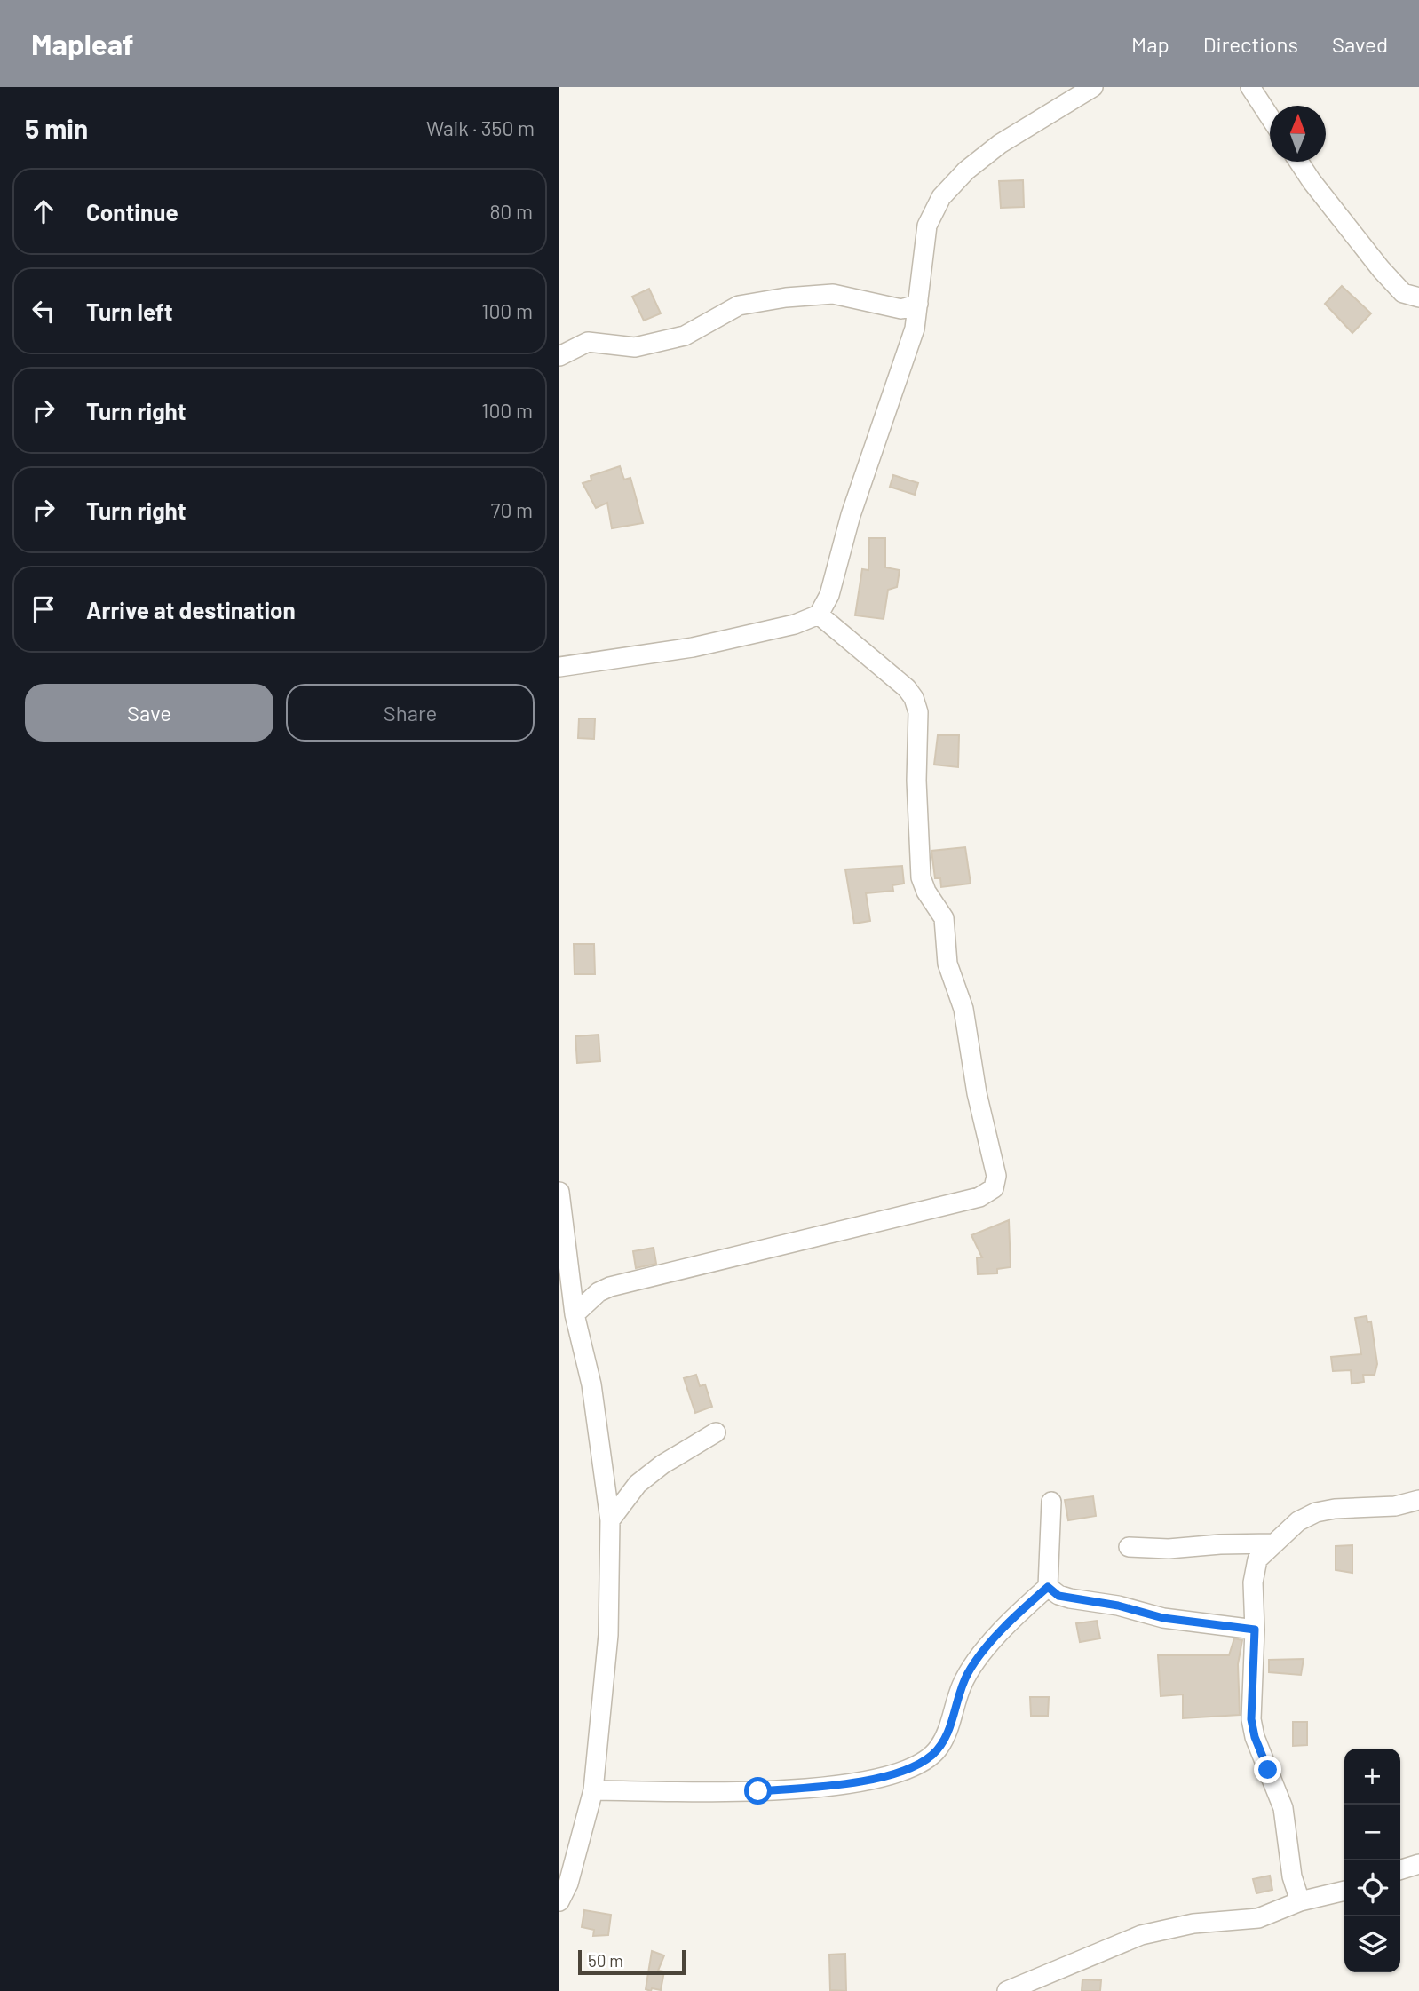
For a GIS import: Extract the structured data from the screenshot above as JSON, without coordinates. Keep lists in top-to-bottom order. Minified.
{"scale_bar":"50 m","north":"top","page":{"header":"Mapleaf","nav":["Map","Directions","Saved"],"heading":["5 min","Walk · 350 m"],"list":[["Continue","80 m"],["Turn left","100 m"],["Turn right","100 m"],["Turn right","70 m"],"Arrive at destination"],"buttons":["Save","Share"],"map_buttons":["+","−"],"scale":"50 m"}}
